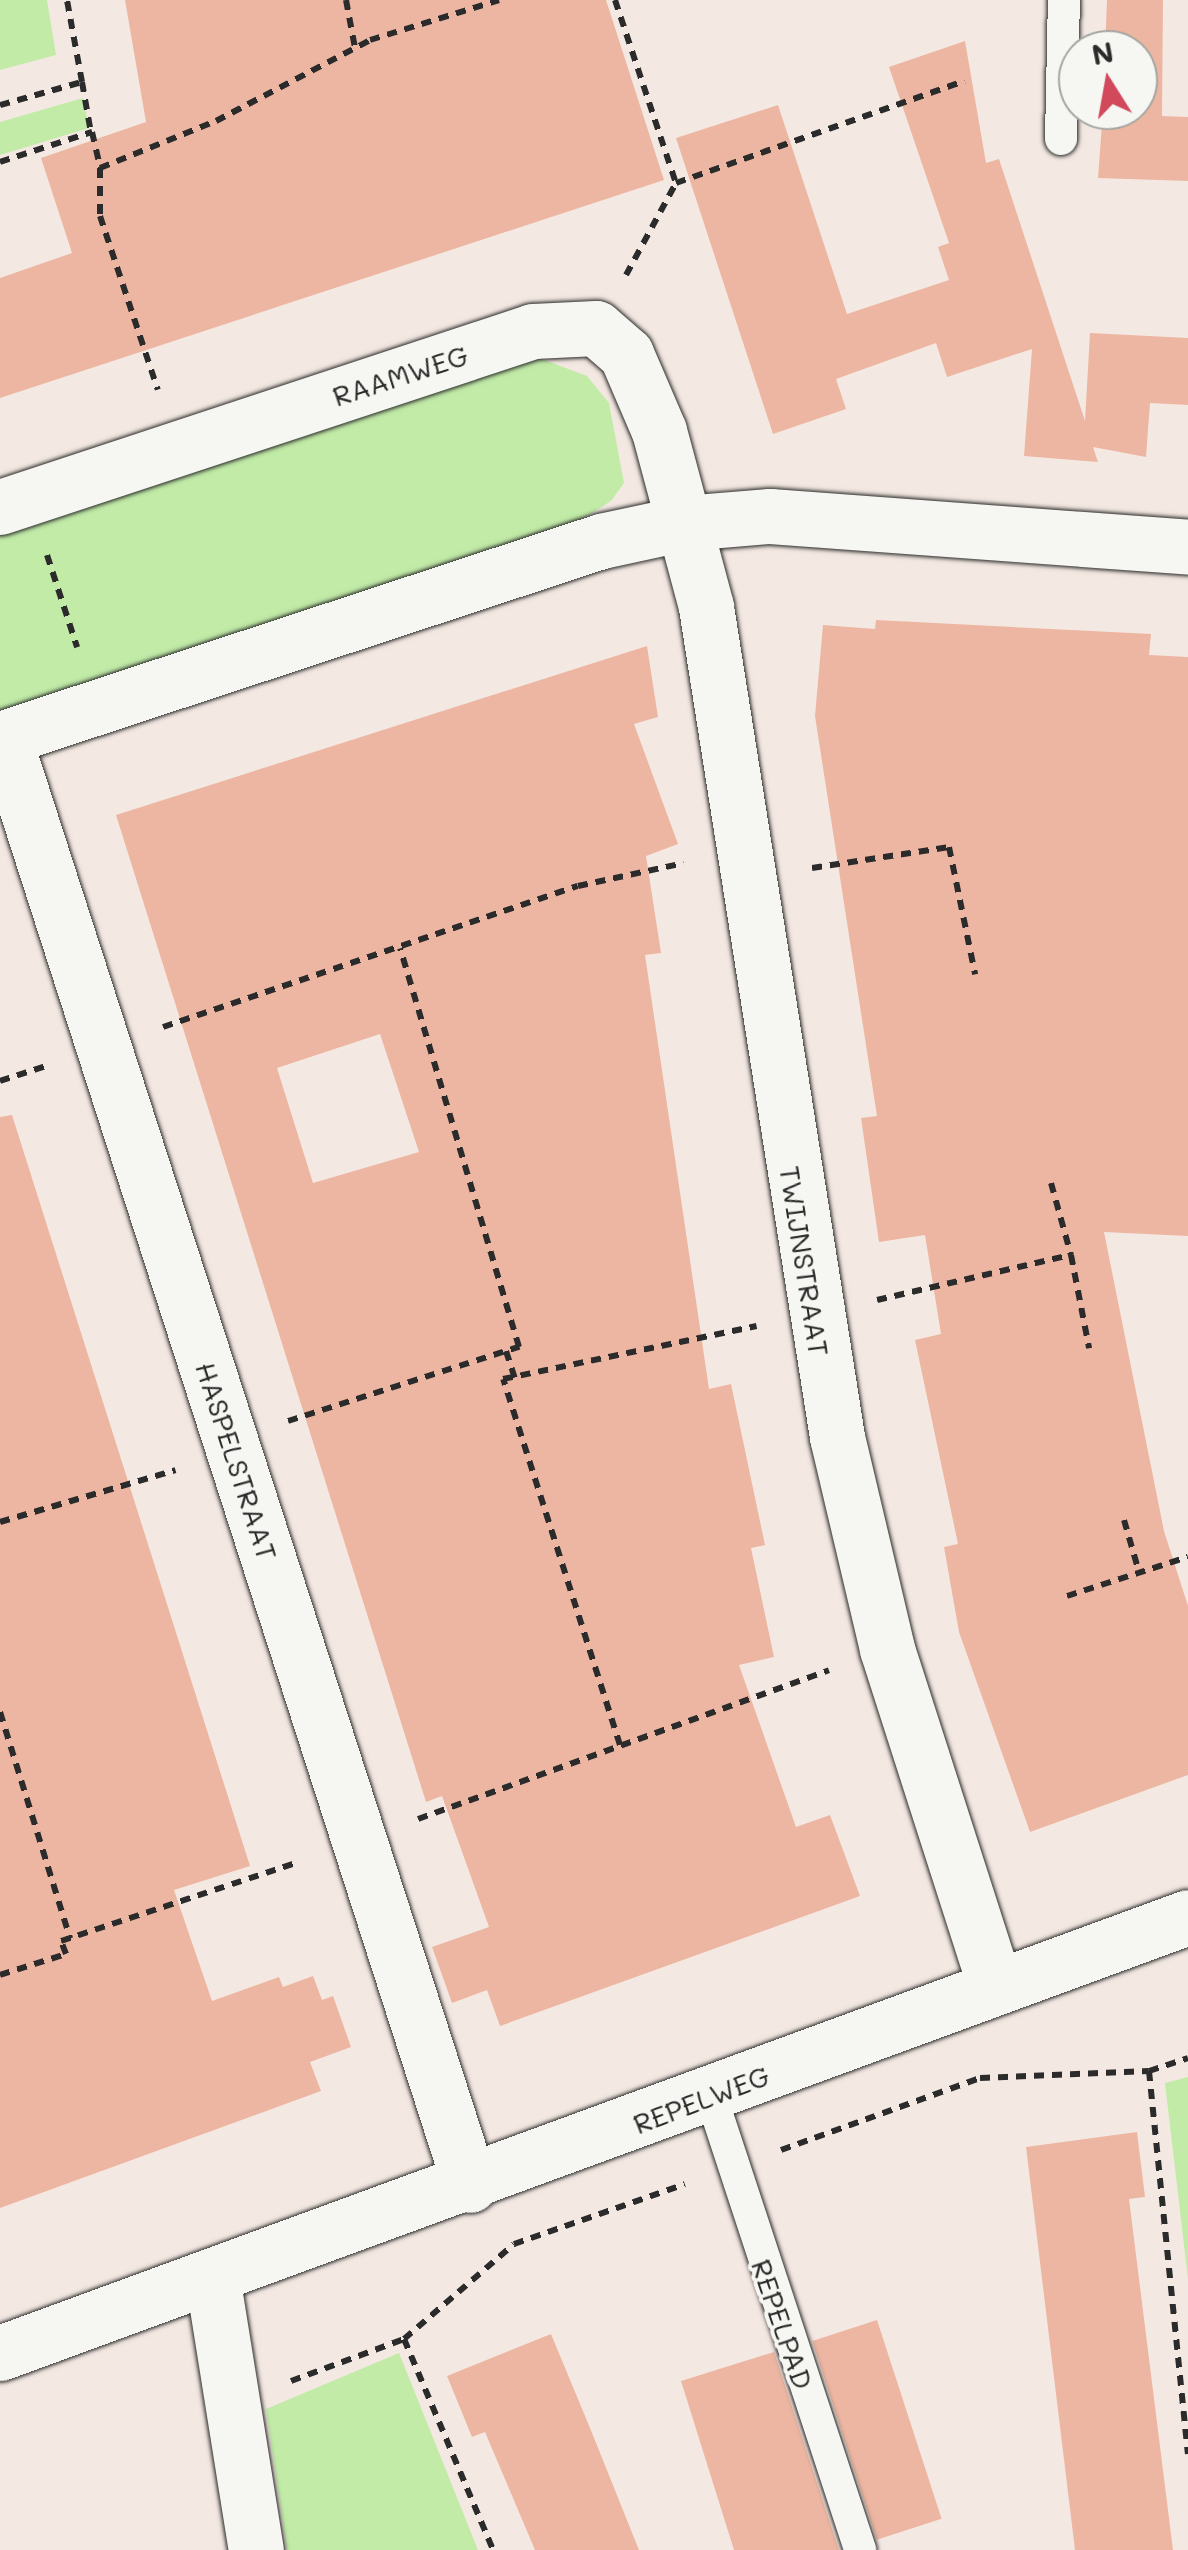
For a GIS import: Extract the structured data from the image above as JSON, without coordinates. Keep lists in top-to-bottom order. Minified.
{"streets":{"street":["RAAMWEG","TWIJNSTRAAT","HASPELSTRAAT","REPELWEG"],"lane":["REPELPAD"]},"crossings":[["TWIJNSTRAAT","REPELWEG"],["HASPELSTRAAT","REPELWEG"],["REPELWEG","REPELPAD"]],"north":"top"}
